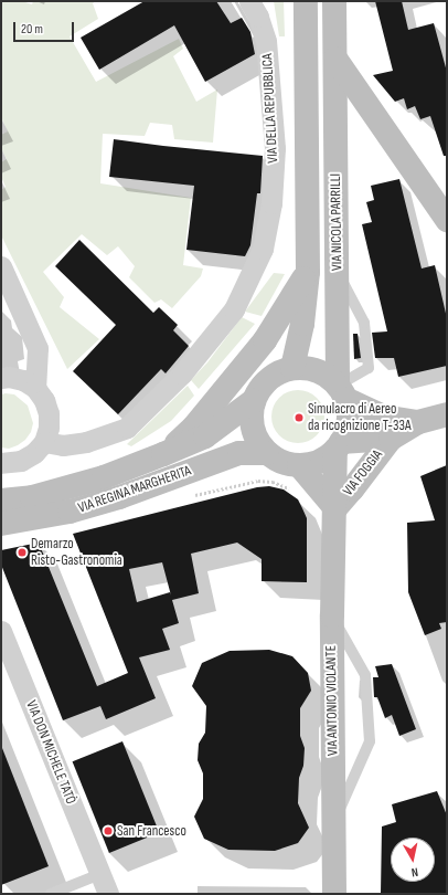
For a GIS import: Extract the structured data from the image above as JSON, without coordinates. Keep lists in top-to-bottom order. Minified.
{"streets":{"main road":["VIA NICOLA PARRILLI","VIA FOGGIA","VIA REGINA MARGHERITA","VIA ANTONIO VIOLANTE"],"street":["VIA DELLA REPUBBLICA","VIA DON MICHELE TATÒ"]},"crossings":[["VIA NICOLA PARRILLI","VIA FOGGIA"],["VIA NICOLA PARRILLI","VIA REGINA MARGHERITA"],["VIA NICOLA PARRILLI","VIA ANTONIO VIOLANTE"],["VIA FOGGIA","VIA REGINA MARGHERITA"],["VIA FOGGIA","VIA ANTONIO VIOLANTE"],["VIA REGINA MARGHERITA","VIA ANTONIO VIOLANTE"]],"places":["Simulacro di Aereo da ricognizione T-33A","Demarzo Risto-Gastronomia","San Francesco"],"scale_bar":"20 m","north":"bottom"}
